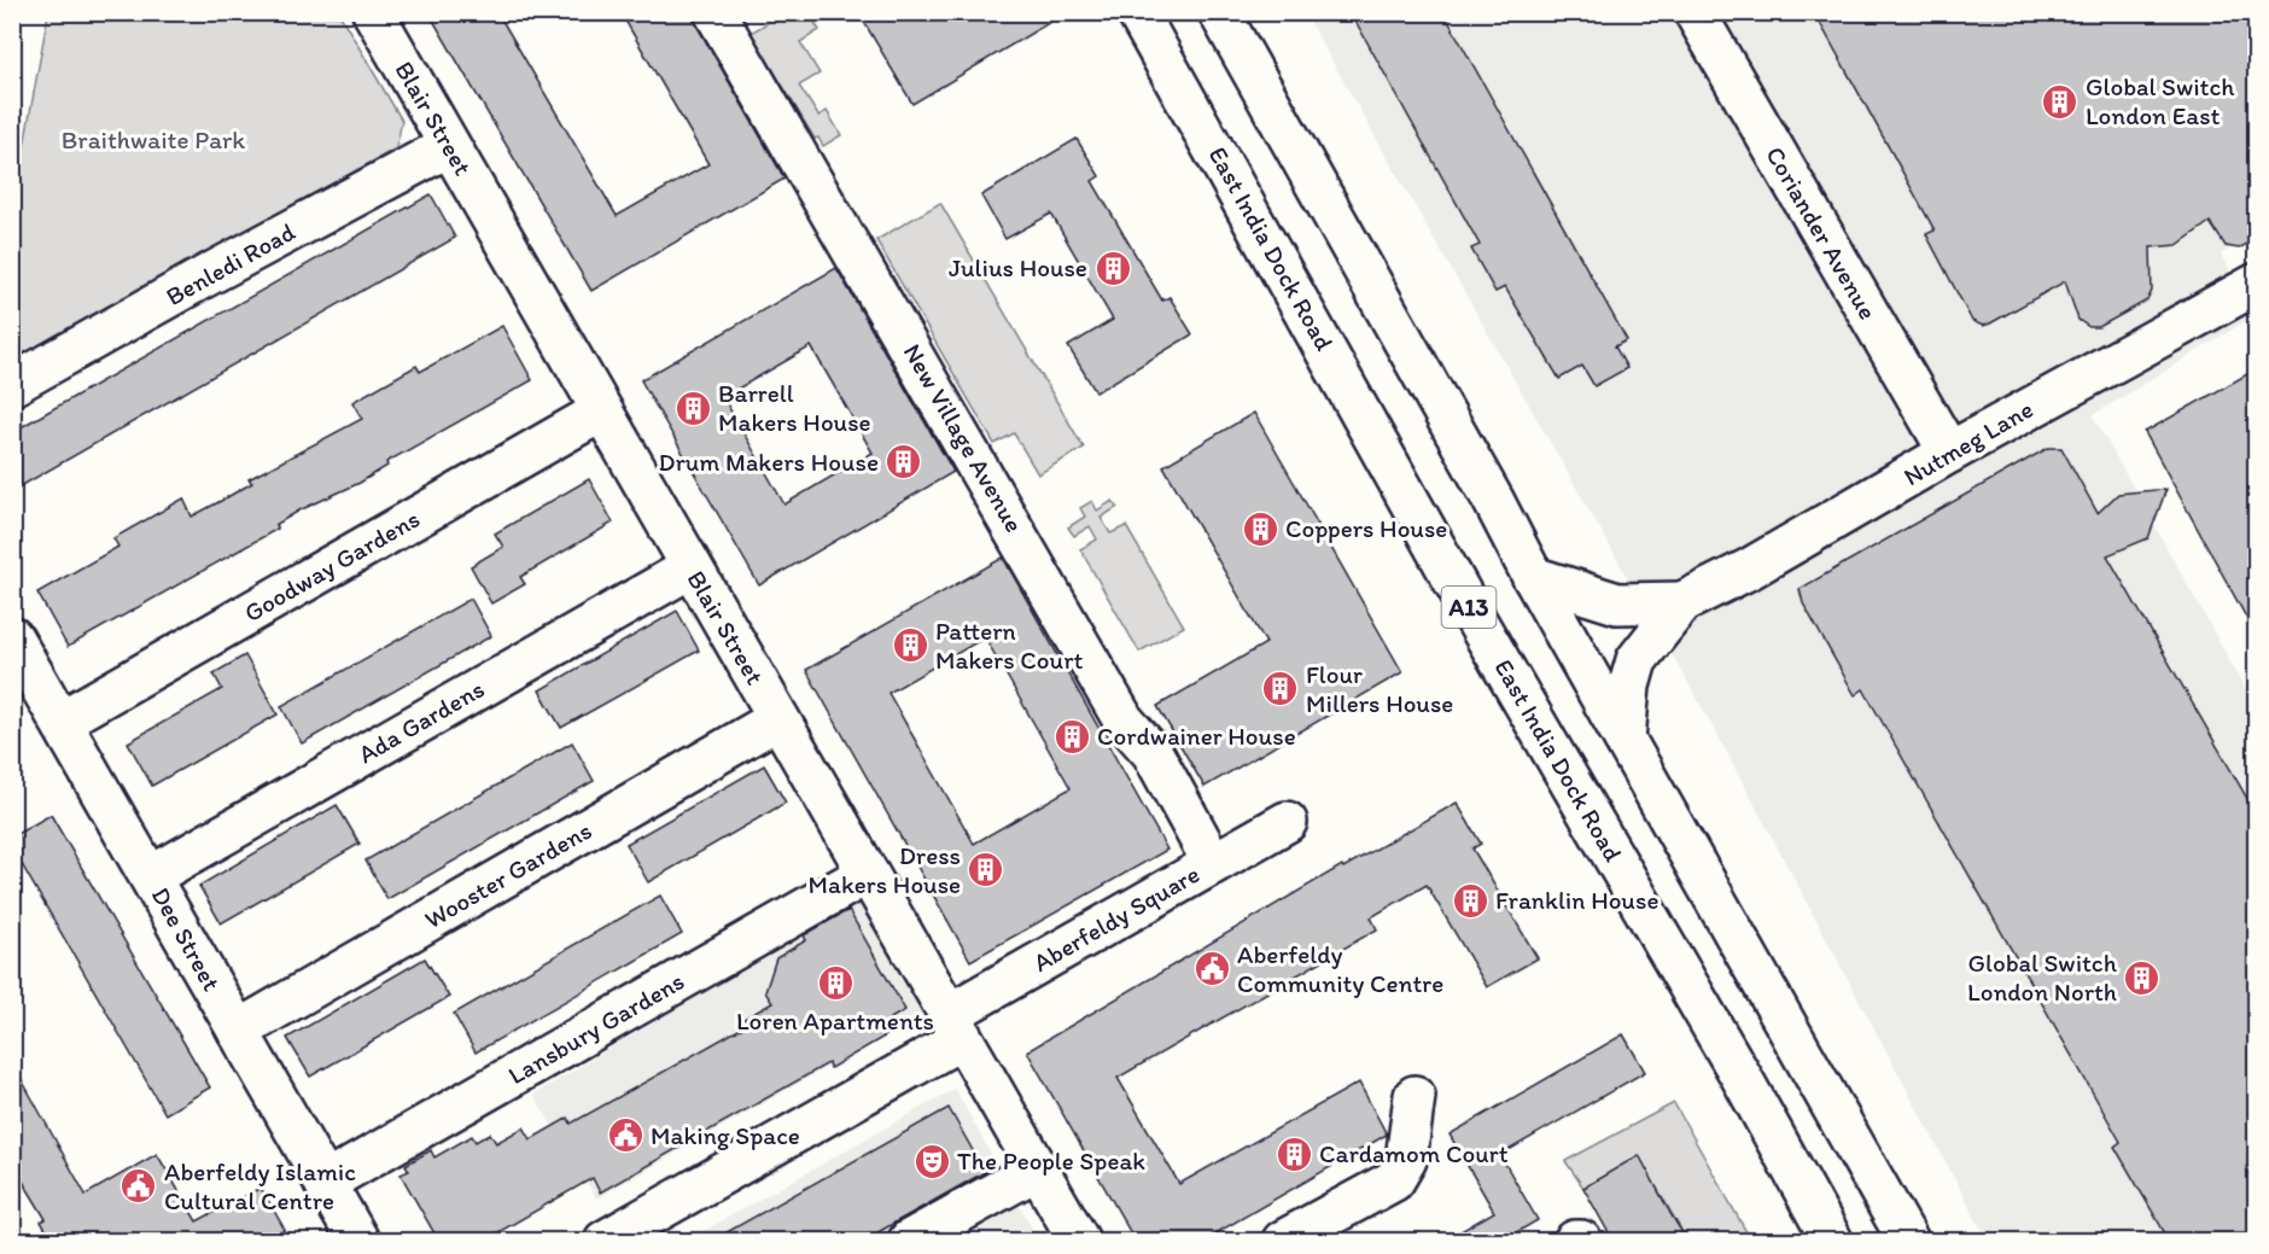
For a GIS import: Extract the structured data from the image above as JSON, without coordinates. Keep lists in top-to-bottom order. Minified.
{"streets":{"main road":["Blair Street","Coriander Avenue","East India Dock Road","Benledi Road","New Village Avenue","Nutmeg Lane","Goodway Gardens","A13","Ada Gardens","Wooster Gardens","Aberfeldy Square","Dee Street","Lansbury Gardens"]},"crossings":[["Blair Street","Benledi Road"],["Blair Street","Goodway Gardens"],["Blair Street","Ada Gardens"],["Blair Street","Wooster Gardens"],["Blair Street","Aberfeldy Square"],["Blair Street","Lansbury Gardens"],["Coriander Avenue","Nutmeg Lane"],["New Village Avenue","Aberfeldy Square"],["Nutmeg Lane","A13"],["Goodway Gardens","Dee Street"],["Ada Gardens","Dee Street"],["Wooster Gardens","Dee Street"],["Dee Street","Lansbury Gardens"]],"parks":["Braithwaite Park"],"places":{"building":["Global Switch London East","Julius House","Barrell Makers House","Drum Makers House","Coppers House","Pattern Makers Court","Flour Millers House","Cordwainer House","Dress Makers House","Franklin House","Global Switch London North","Loren Apartments","Cardamom Court"],"public building":["Aberfeldy Community Centre","Making Space","Aberfeldy Islamic Cultural Centre"],"theatre":["The People Speak"]}}
